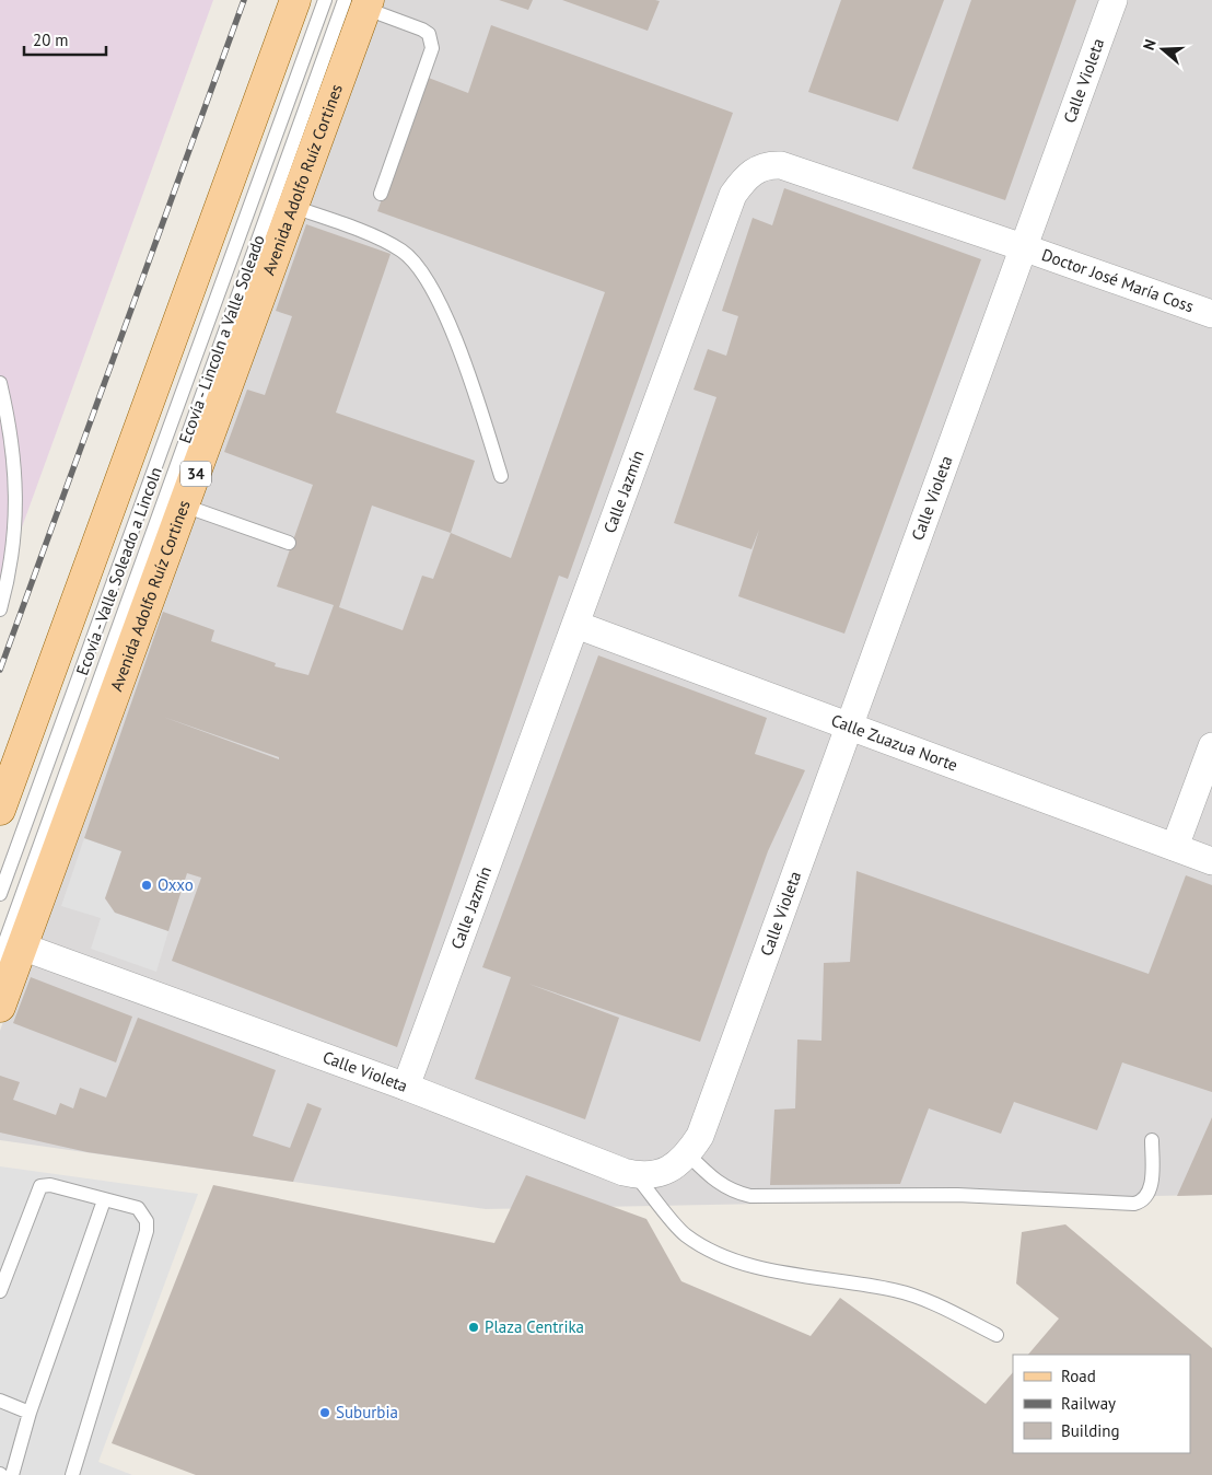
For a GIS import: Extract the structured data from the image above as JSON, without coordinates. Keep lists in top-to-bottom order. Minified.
{"streets":{"main road":["Avenida Adolfo Ruíz Cortines","34"],"street":["Calle Violeta","Doctor José María Coss","Calle Jazmín","Calle Zuazua Norte"],"lane":["Ecovía - Lincoln a Valle Soleado","Ecovía - Valle Soleado a Lincoln"]},"crossings":[["Calle Violeta","Avenida Adolfo Ruíz Cortines"],["Calle Violeta","Doctor José María Coss"],["Calle Violeta","Ecovía - Lincoln a Valle Soleado"],["Calle Violeta","Calle Jazmín"],["Calle Violeta","Calle Zuazua Norte"],["Avenida Adolfo Ruíz Cortines","Ecovía - Lincoln a Valle Soleado"],["Doctor José María Coss","Calle Jazmín"],["Calle Jazmín","Calle Zuazua Norte"]],"places":["Oxxo","Plaza Centrika","Suburbia"],"legend":["Road","Railway","Building"],"scale_bar":"20 m","north":"left"}
